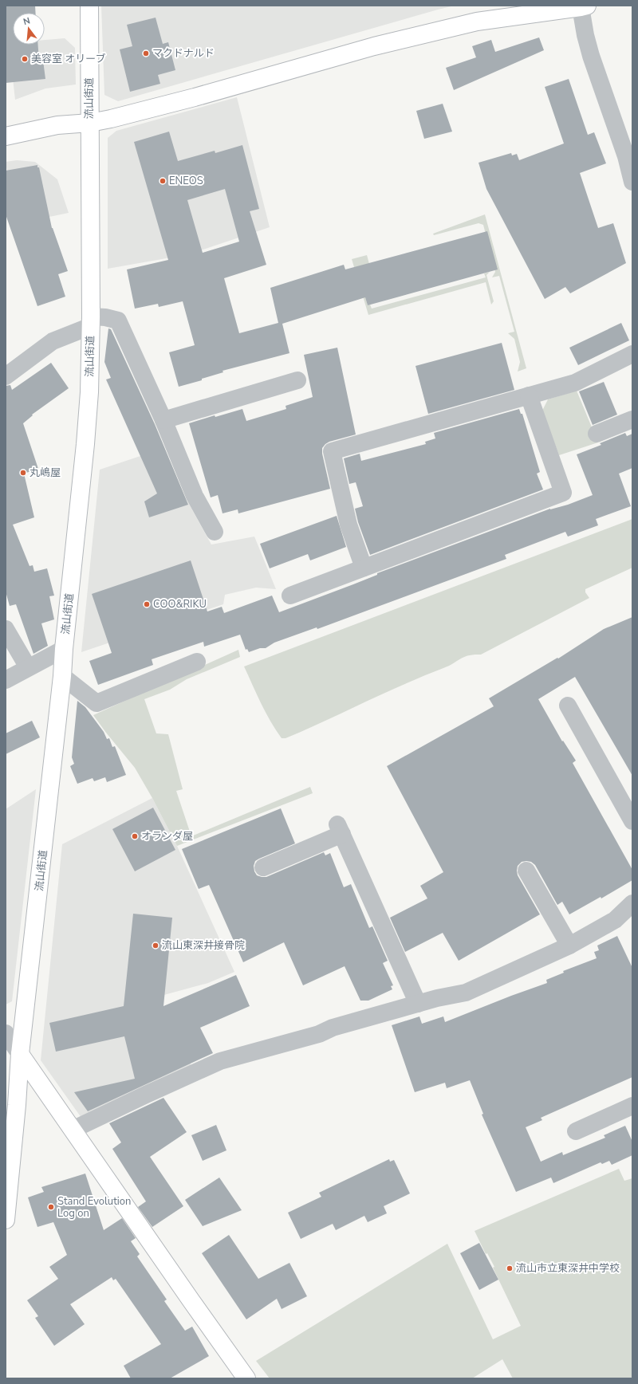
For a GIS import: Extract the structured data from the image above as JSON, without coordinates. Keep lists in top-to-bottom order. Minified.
{"streets":{"street":["流山街道"]},"places":["マクドナルド","美容室 オリーブ","ENEOS","丸嶋屋","COO&RIKU","オランダ屋","流山東深井接骨院","Stand Evolution Log on","流山市立東深井中学校"],"north":"top"}
